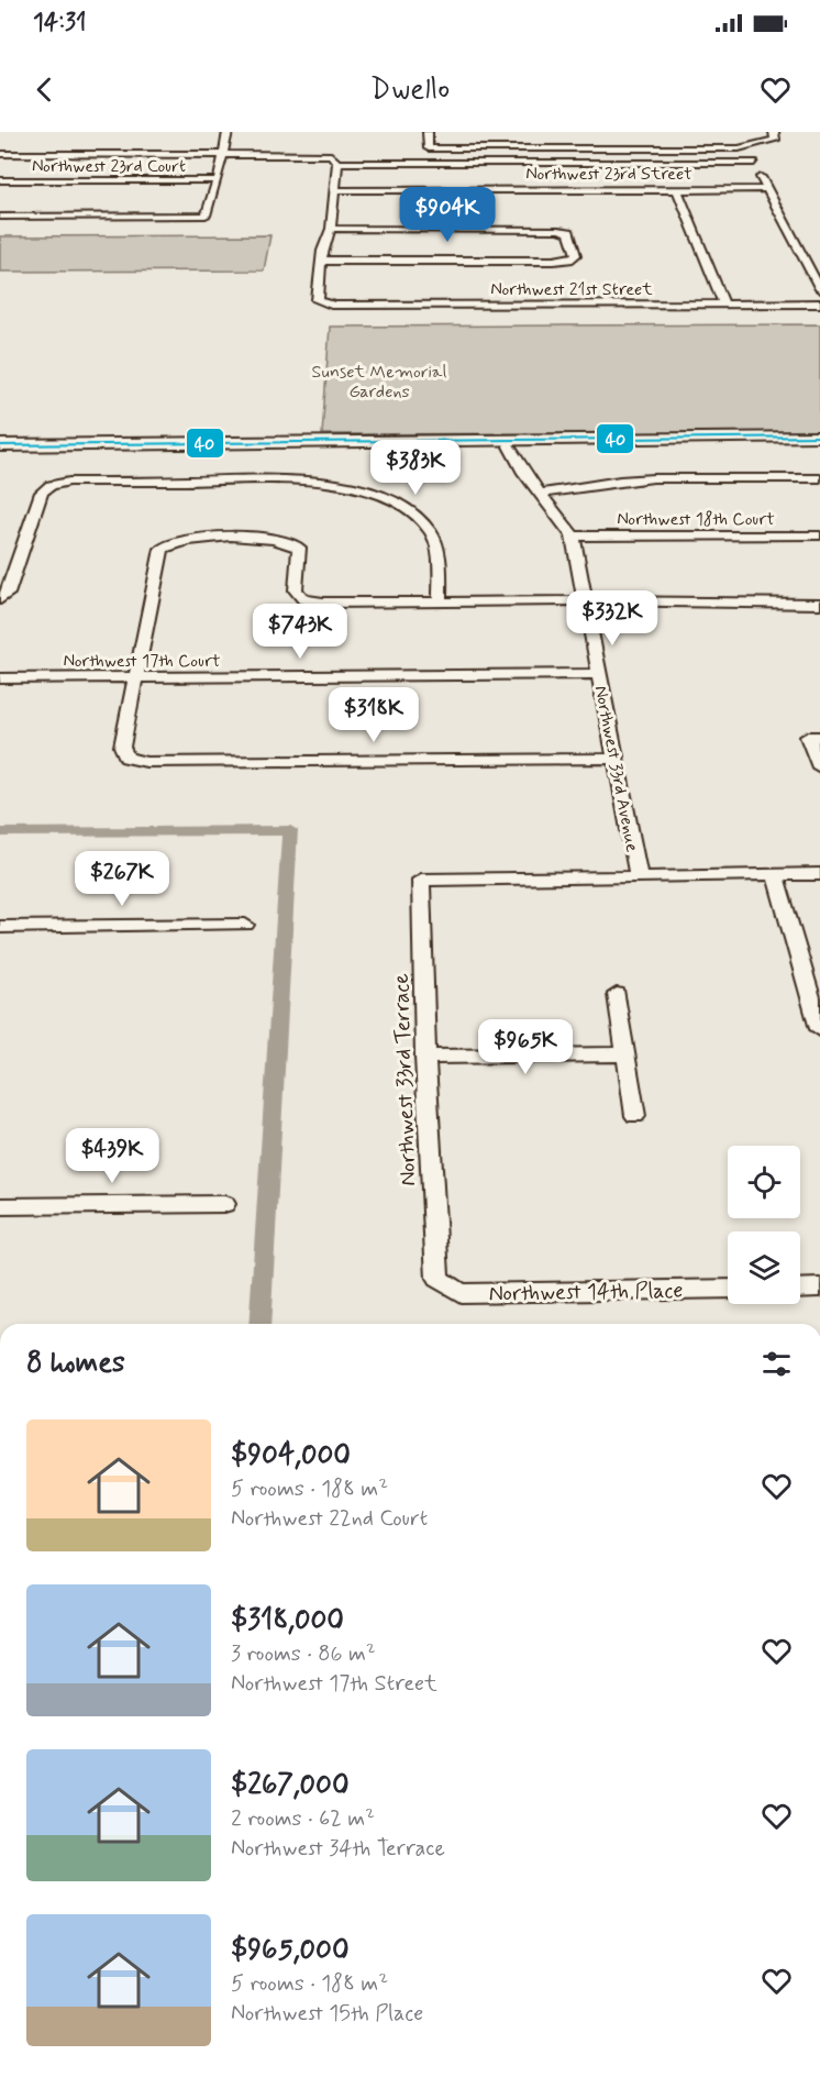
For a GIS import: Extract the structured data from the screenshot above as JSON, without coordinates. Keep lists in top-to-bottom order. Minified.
{"streets":{"street":["Northwest 23rd Court","Northwest 23rd Street","Northwest 21st Street","Northwest 18th Court","Northwest 17th Court","Northwest 33rd Avenue","Northwest 33rd Terrace","Northwest 14th Place"]},"crossings":[["Northwest 18th Court","Northwest 33rd Avenue"],["Northwest 17th Court","Northwest 33rd Avenue"],["Northwest 33rd Avenue","Northwest 33rd Terrace"],["Northwest 33rd Terrace","Northwest 14th Place"]],"parks":["Sunset Memorial Gardens"],"lines":["transit line 40"],"page":{"status":"14:31","header":"Dwello","price":["$904K","$383K","$332K","$743K","$318K","$267K","$965K","$439K"],"heading":"8 homes","list":[{"name":"$904,000","note":"5 rooms · 188 m² · Northwest 22nd Court"},{"name":"$318,000","note":"3 rooms · 86 m² · Northwest 17th Street"},{"name":"$267,000","note":"2 rooms · 62 m² · Northwest 34th Terrace"},{"name":"$965,000","note":"5 rooms · 188 m² · Northwest 15th Place"}]}}
